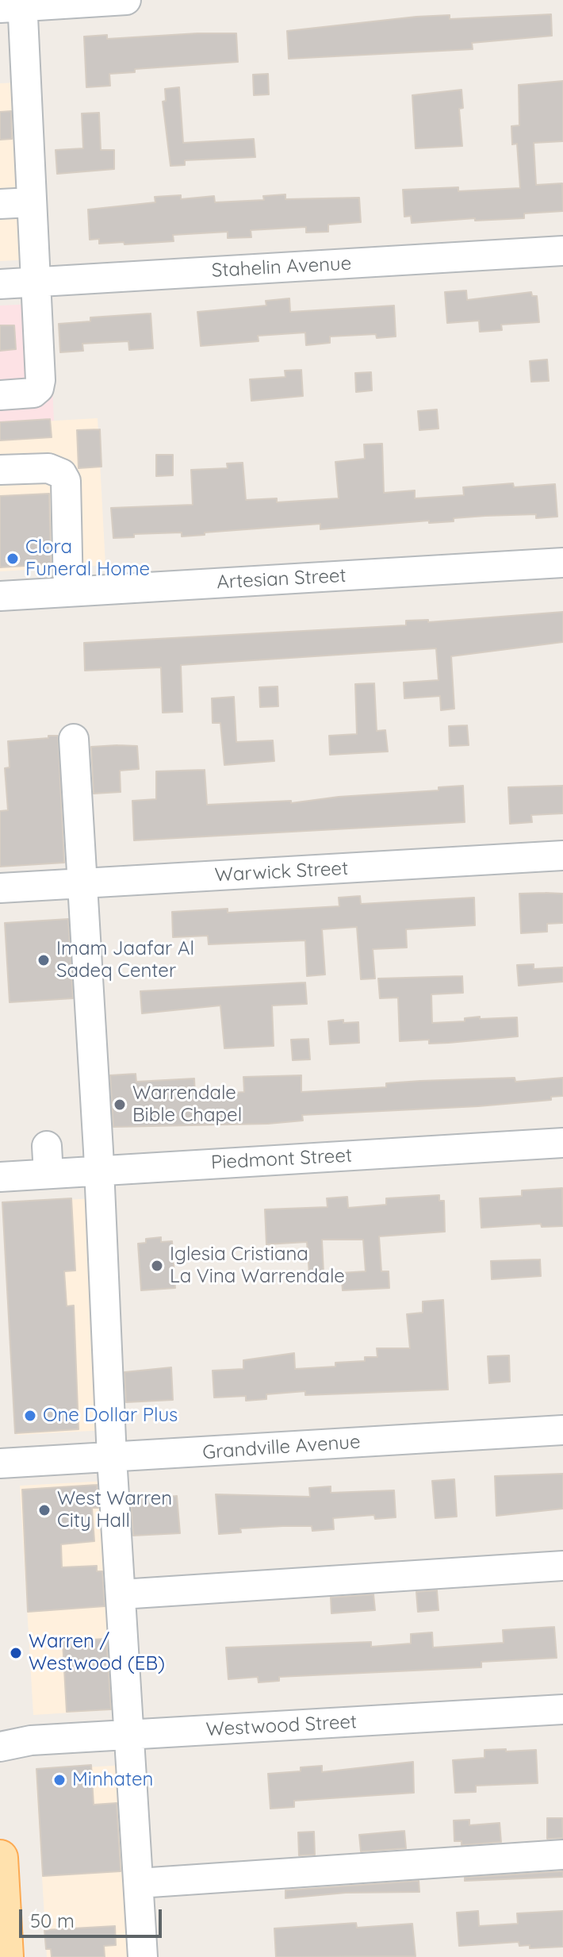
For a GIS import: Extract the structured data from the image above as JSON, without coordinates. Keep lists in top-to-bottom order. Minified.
{"streets":{"street":["Stahelin Avenue","Artesian Street","Warwick Street","Piedmont Street","Grandville Avenue","Westwood Street"]},"places":["Clora Funeral Home","Imam Jaafar Al Sadeq Center","Warrendale Bible Chapel","Iglesia Cristiana La Vina Warrendale","One Dollar Plus","West Warren City Hall","Warren / Westwood (EB)","Minhaten"],"scale_bar":"50 m"}
